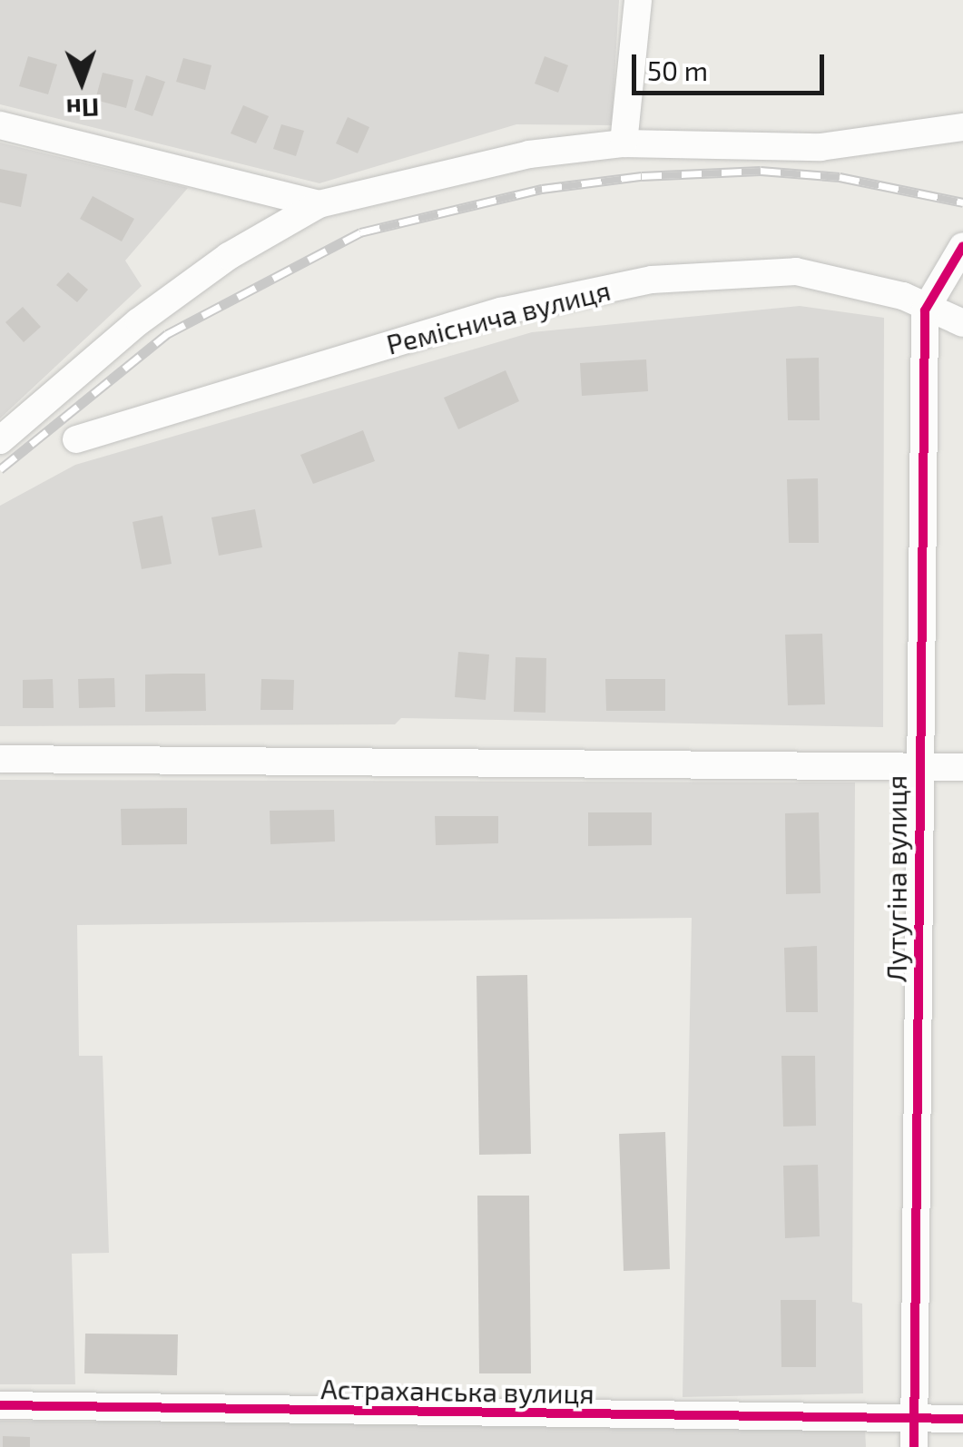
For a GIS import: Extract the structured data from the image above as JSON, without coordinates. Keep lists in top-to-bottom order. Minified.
{"streets":{"street":["Реміснича вулиця","Лутугіна вулиця","Астраханська вулиця"]},"crossings":[["Реміснича вулиця","Лутугіна вулиця"],["Лутугіна вулиця","Астраханська вулиця"]],"scale_bar":"50 m","north":"bottom"}
